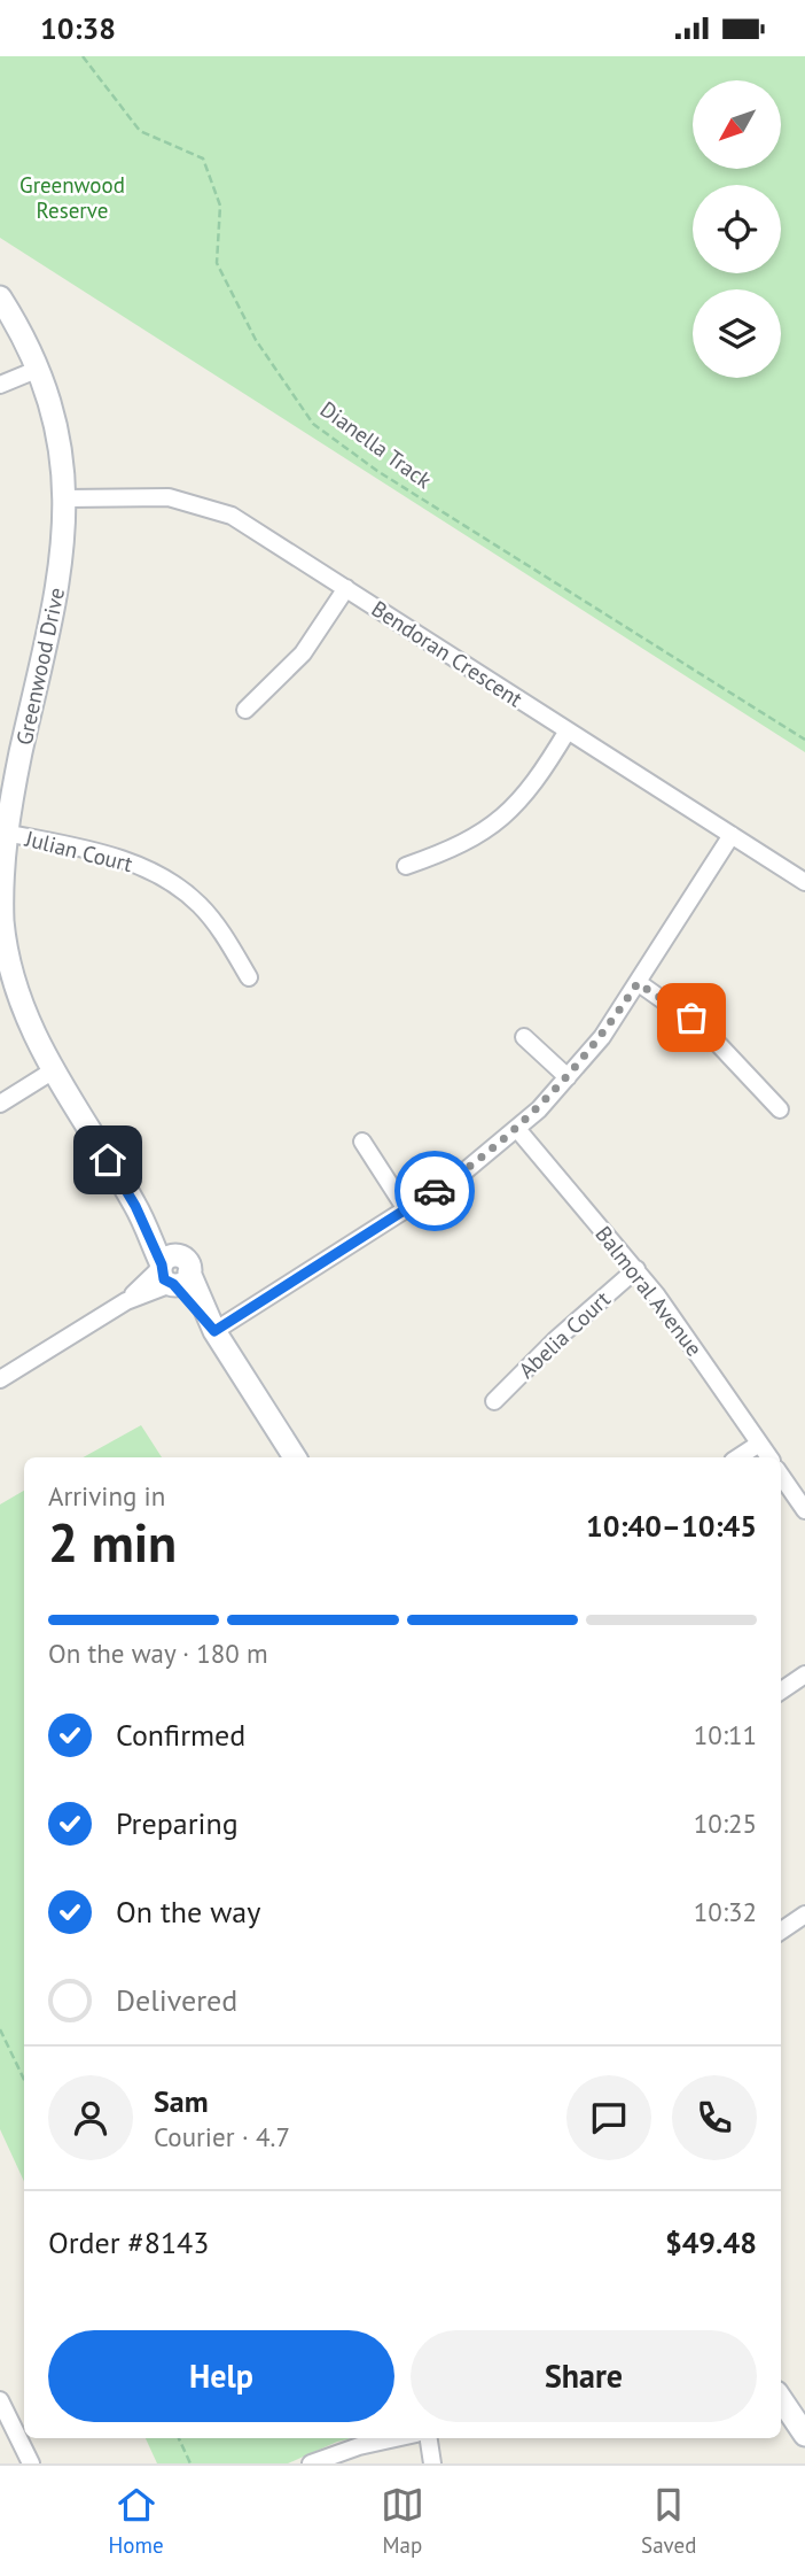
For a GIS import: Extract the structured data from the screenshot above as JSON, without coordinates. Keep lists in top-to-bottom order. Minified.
{"streets":{"street":["Bendoran Crescent","Greenwood Drive","Julian Court","Balmoral Avenue","Abelia Court"],"path":["Dianella Track"]},"crossings":[["Bendoran Crescent","Greenwood Drive"],["Greenwood Drive","Julian Court"],["Balmoral Avenue","Abelia Court"]],"parks":["Greenwood Reserve"],"north":"bottom left","page":{"status":"10:38","heading":["2 min","Arriving in","10:40–10:45"],"panel":["Sam","Courier · 4.7","Order #8143","$49.48"],"bar":"On the way · 180 m","list":[["Confirmed","10:11"],["Preparing","10:25"],["On the way","10:32"],"Delivered"],"buttons":["Help","Share"],"tabs":["Home","Map","Saved"]}}
